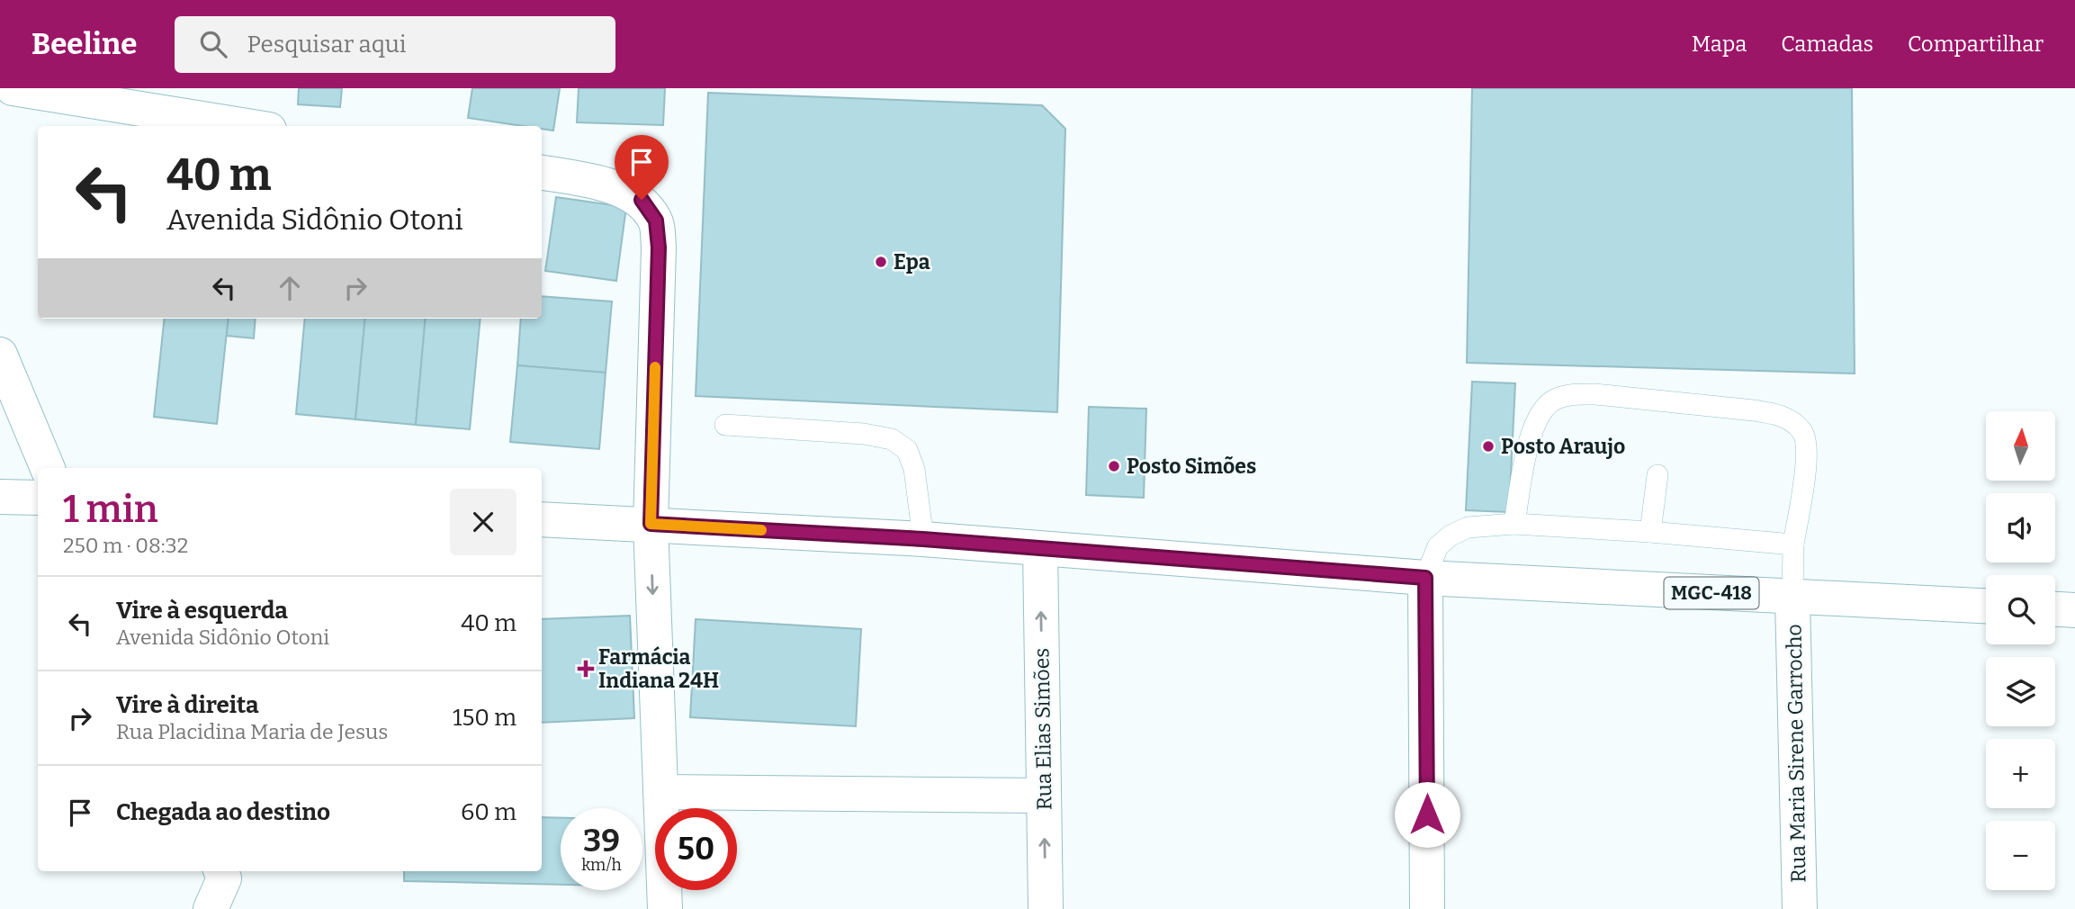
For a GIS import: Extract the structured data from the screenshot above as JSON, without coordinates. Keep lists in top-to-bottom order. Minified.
{"streets":{"street":["MGC-418","Rua Elias Simões","Rua Maria Sirene Garrocho"]},"crossings":[["MGC-418","Rua Elias Simões"],["MGC-418","Rua Maria Sirene Garrocho"]],"one_way":["Rua Elias Simões"],"places":{"other":["Epa","Posto Araujo","Posto Simões"],"health":["Farmácia Indiana 24H"]},"north":"top","page":{"header":"Beeline","search":"Pesquisar aqui","nav":["Mapa","Camadas","Compartilhar"],"turn":["40 m","Avenida Sidônio Otoni"],"map_buttons":["+","−"],"heading":["1 min","250 m · 08:32"],"list":[{"name":"Vire à esquerda","note":"Avenida Sidônio Otoni","value":"40 m"},{"name":"Vire à direita","note":"Rua Placidina Maria de Jesus","value":"150 m"},{"name":"Chegada ao destino","value":"60 m"}],"speed":"39 km/h","limit":"50"}}
